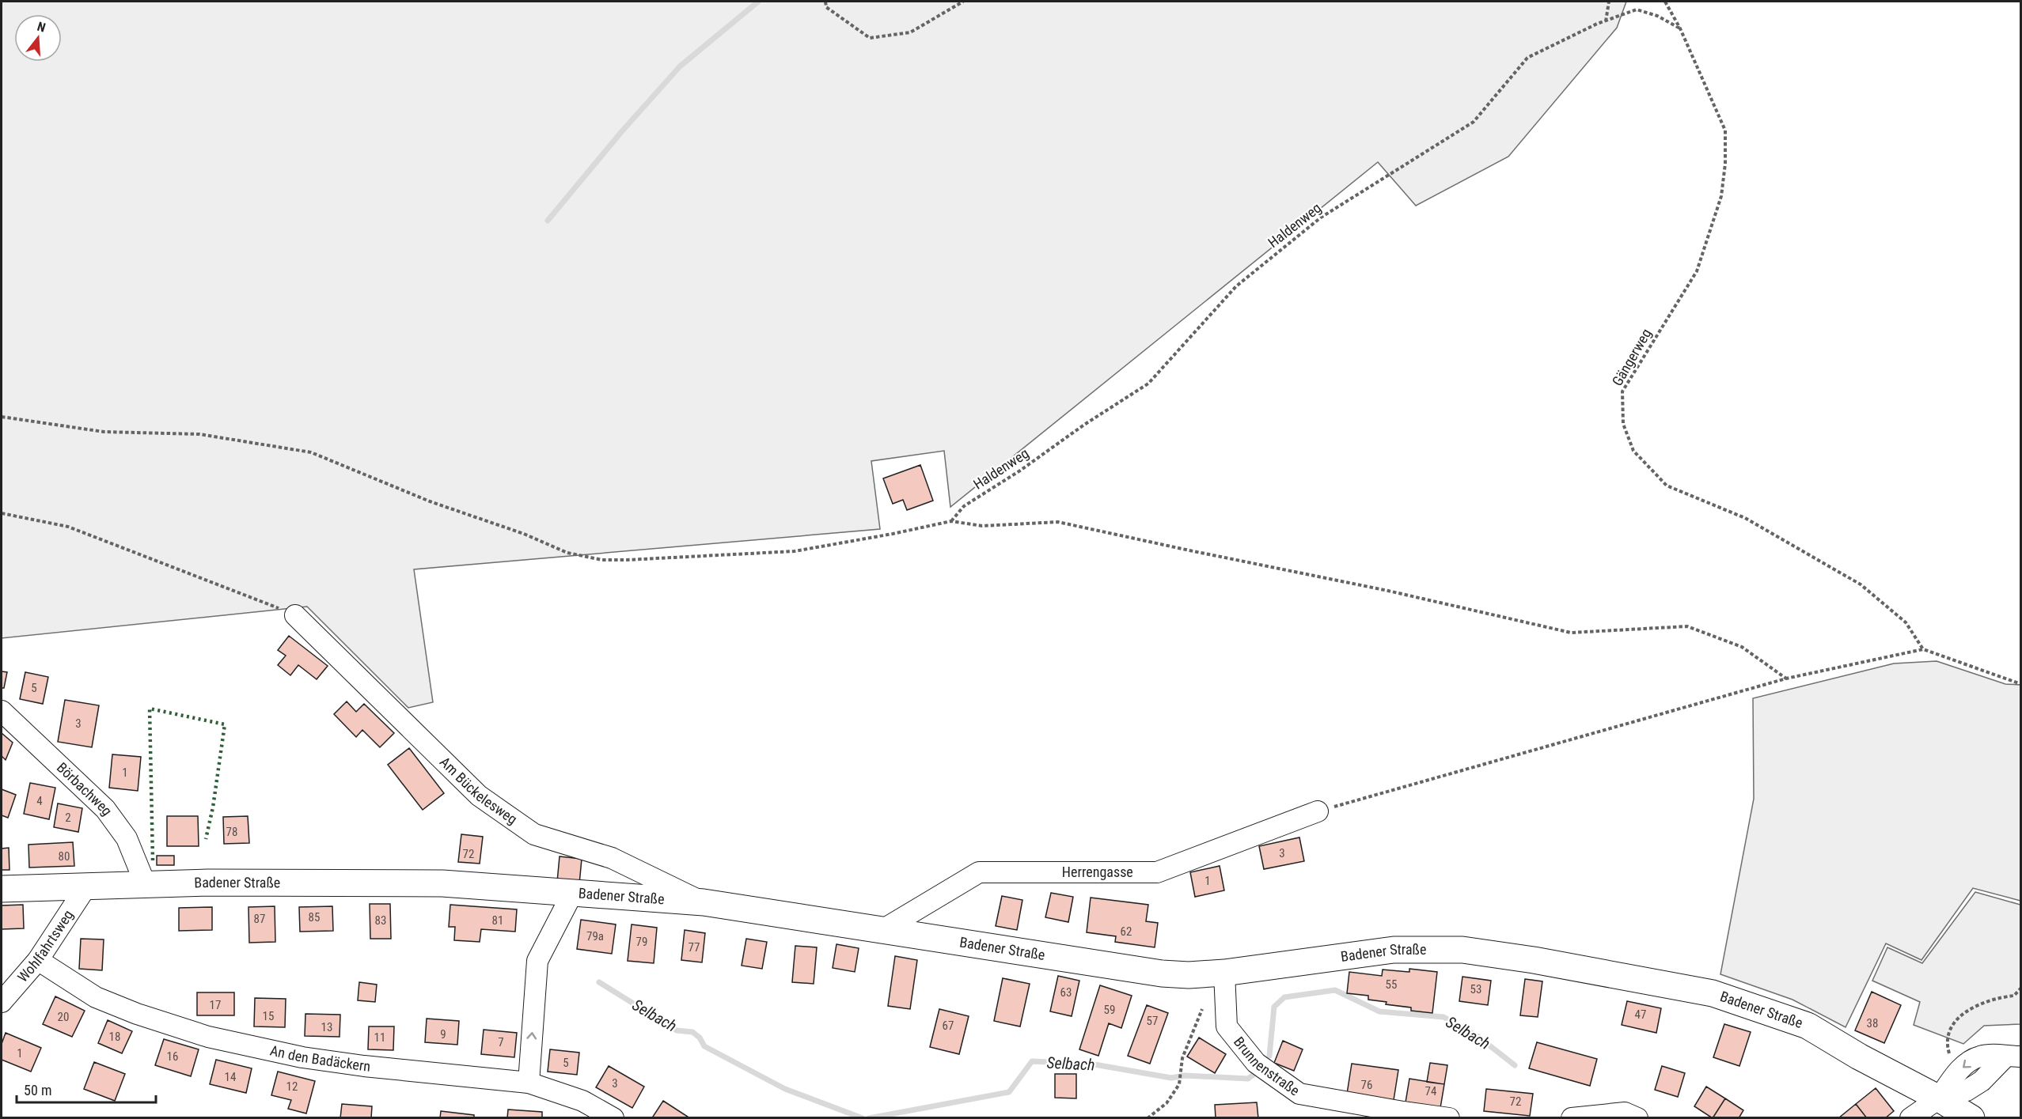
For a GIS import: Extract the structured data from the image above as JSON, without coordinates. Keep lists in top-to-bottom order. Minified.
{"streets":{"main road":["Badener Straße"],"street":["Am Bückelesweg","Börbachweg","Herrengasse","Wohlfahrtsweg","An den Badäckern","Brunnenstraße"],"path":["Haldenweg","Gängerweg"]},"crossings":[["Haldenweg","Gängerweg"],["Am Bückelesweg","Badener Straße"],["Börbachweg","Badener Straße"],["Herrengasse","Badener Straße"],["Badener Straße","Wohlfahrtsweg"],["Badener Straße","Brunnenstraße"],["Wohlfahrtsweg","An den Badäckern"]],"water":["Selbach"],"house_numbers":["5","3","1","4","2","78","3","72","80","1","85","87","83","81","62","79a","79","77","55","53","63","17","59","47","15","20","57","38","67","13","9","18","11","7","1","16","5","14","3","76","12","74","72"],"scale_bar":"50 m","north":"top"}
